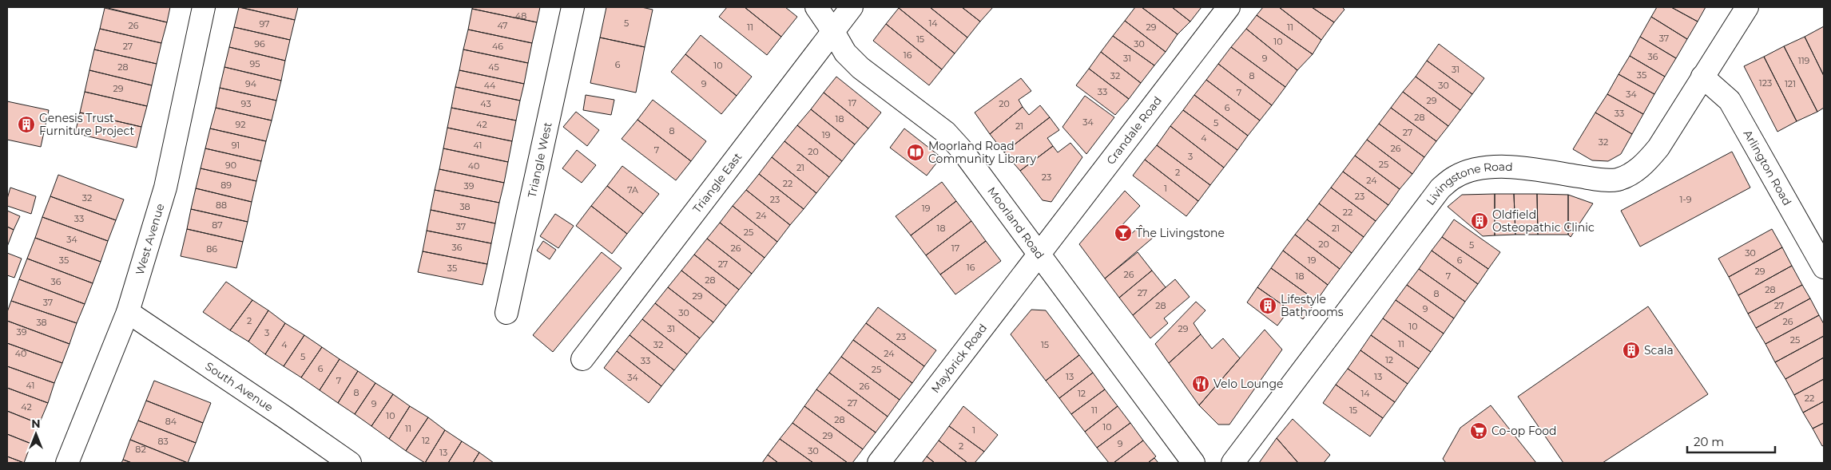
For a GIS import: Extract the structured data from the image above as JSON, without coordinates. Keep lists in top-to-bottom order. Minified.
{"streets":{"street":["Crandale Road","Triangle West","Arlington Road","Triangle East","Livingstone Road","Moorland Road","West Avenue","Maybrick Road","South Avenue"]},"crossings":[["Crandale Road","Moorland Road"],["Crandale Road","Maybrick Road"],["Arlington Road","Livingstone Road"],["Triangle East","Moorland Road"],["Moorland Road","Maybrick Road"],["West Avenue","South Avenue"]],"places":{"building":["Genesis Trust Furniture Project","Oldfield Osteopathic Clinic","Lifestyle Bathrooms","Scala"],"library":["Moorland Road Community Library"],"bar":["The Livingstone"],"restaurant":["Velo Lounge"],"supermarket":["Co-op Food"]},"house_numbers":["48","5","14","97","26","47","11","29","11","37","15","10","96","30","27","46","16","36","31","9","119","95","6","10","28","45","31","35","32","8","123","94","9","121","44","30","29","33","7","34","29","17","93","43","20","6","33","28","18","34","5","92","42","21","8","27","19","4","32","91","41","26","7","20","3","25","90","40","21","2","23","24","22","89","39","1","7A","23","32","23","1-9","88","38","19","22","24","33","87","37","18","21","25","34","20","5","36","26","17","86","30","35","19","6","27","16","35","29","26","18","7","28","36","28","27","8","29","37","28","27","9","30","2","26","38","10","31","29","39","3","23","25","11","4","32","15","40","24","5","12","33","6","25","13","13","34","7","41","26","8","12","14","22","27","9","42","11","15","10","28","84","10","11","1","29","12","83","9","2","82","30","13"],"scale_bar":"20 m","north":"top"}
